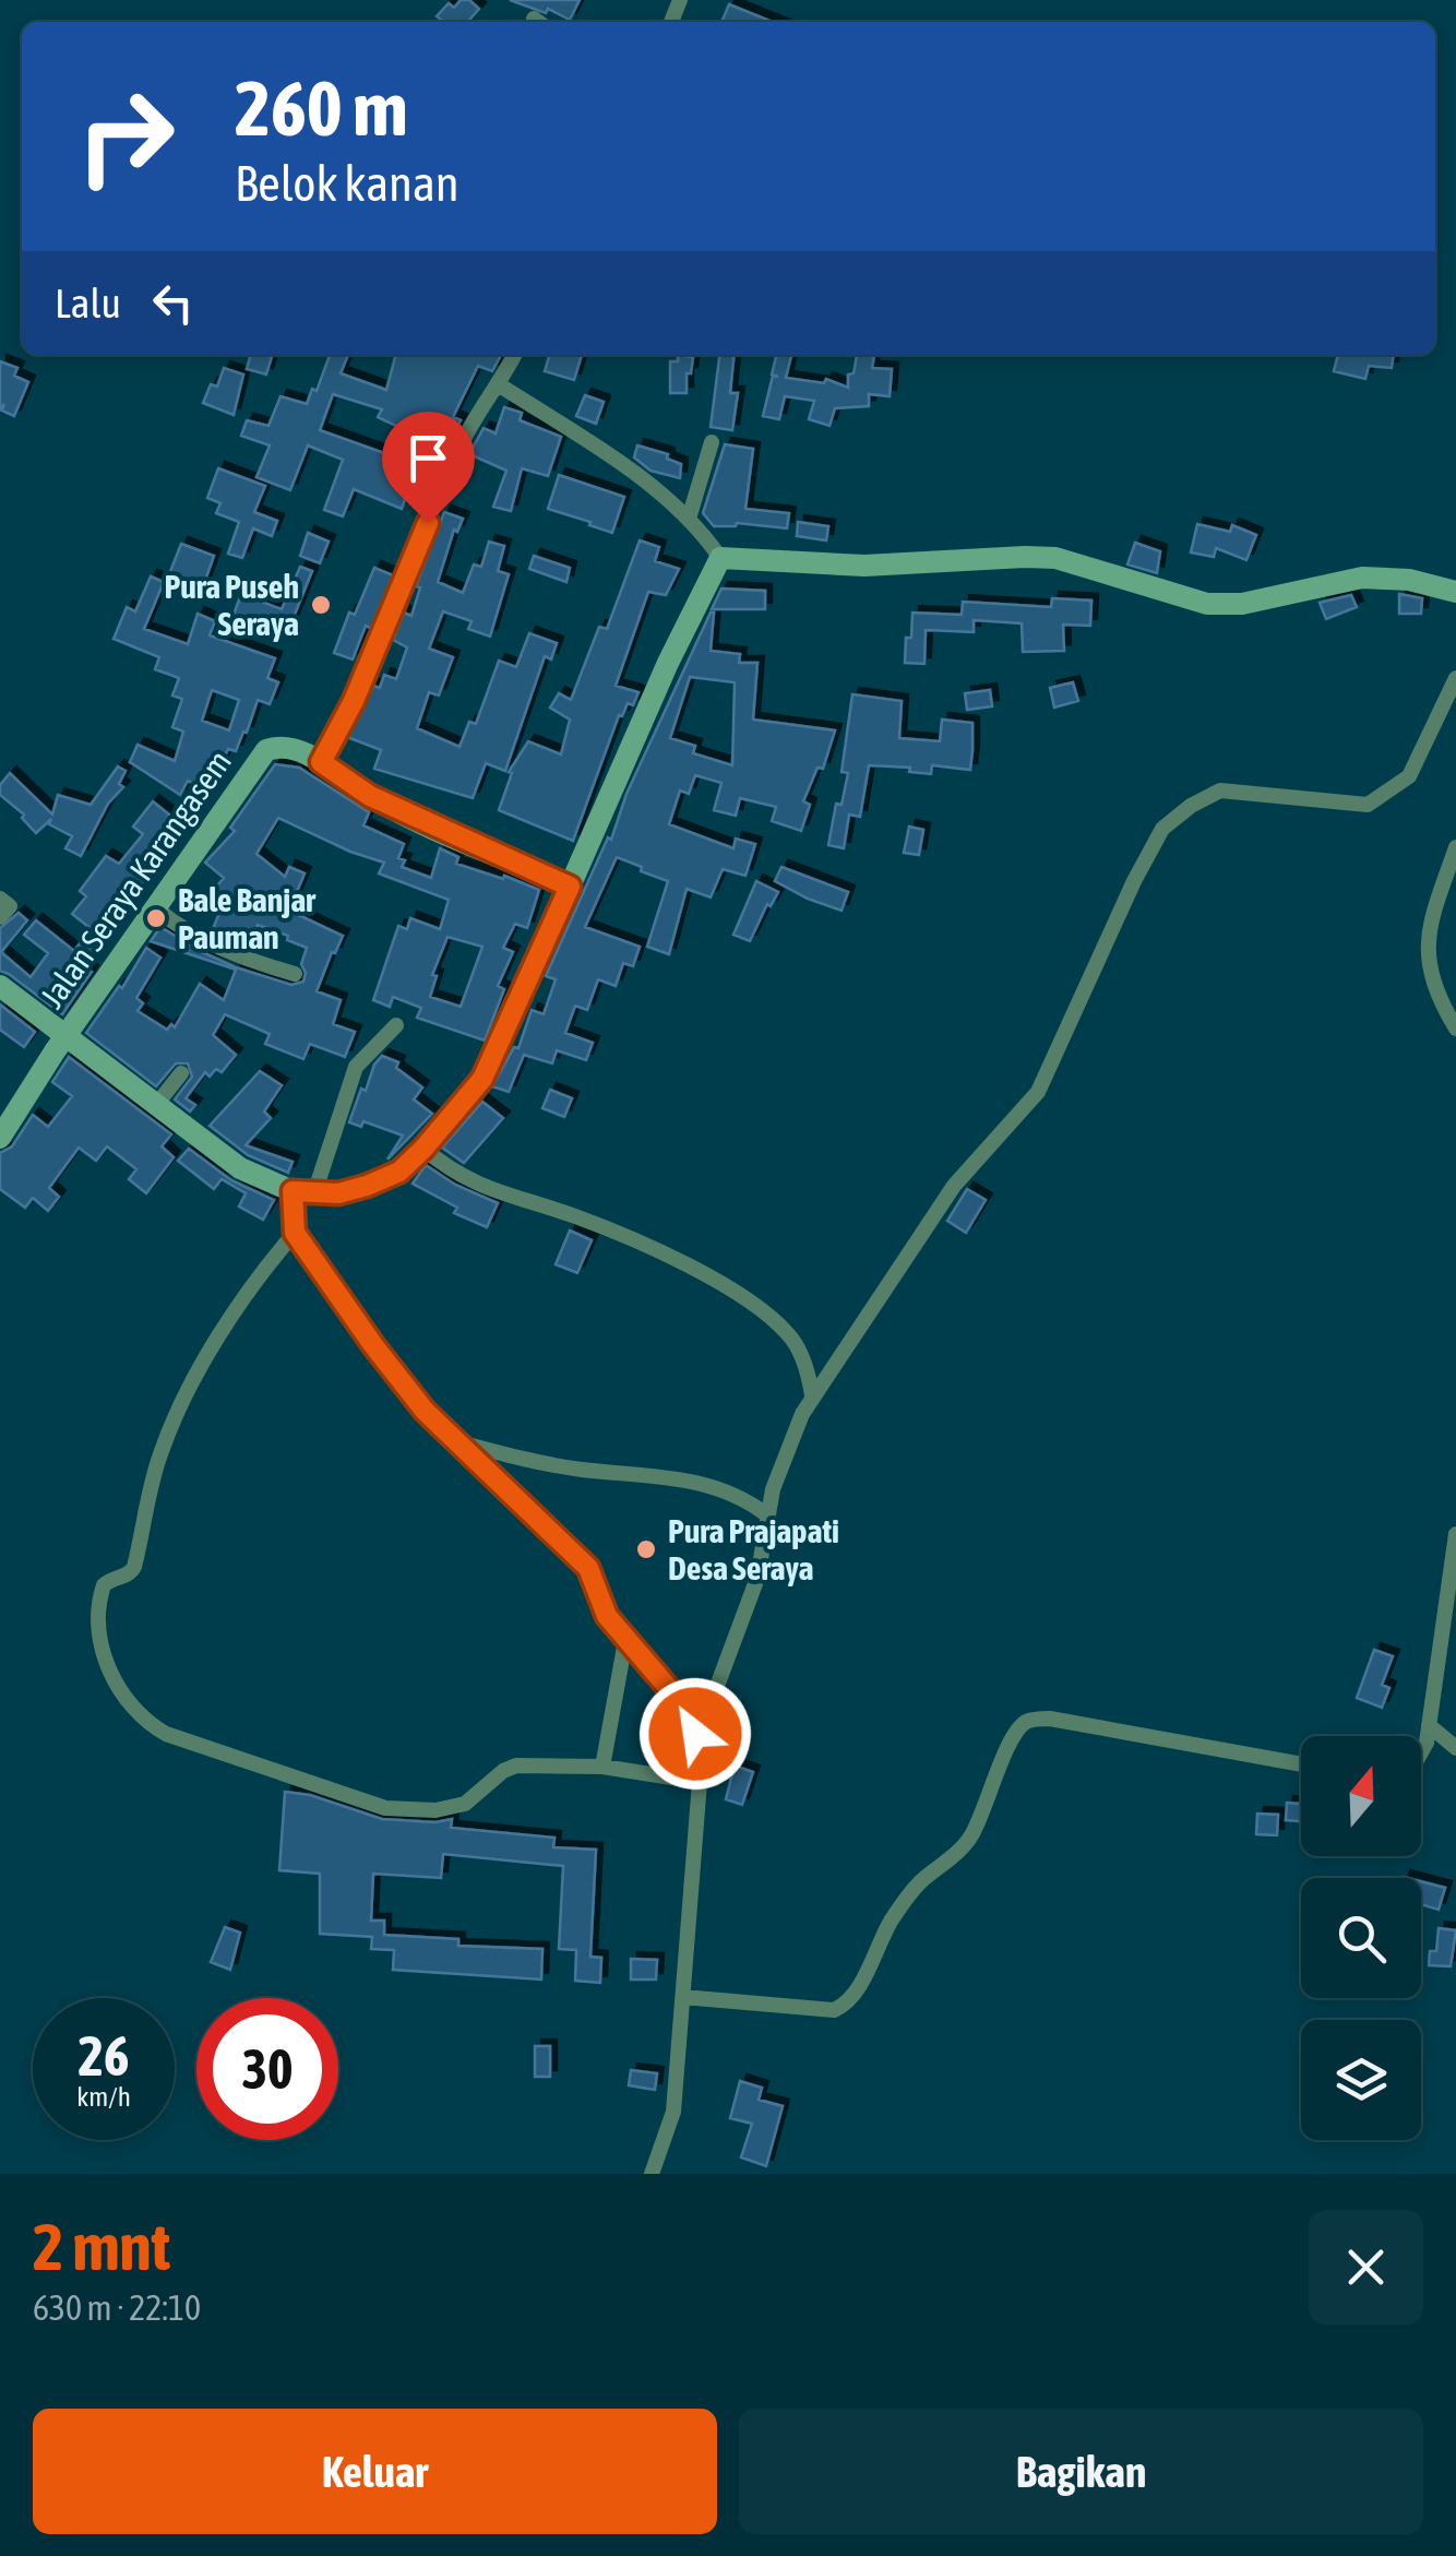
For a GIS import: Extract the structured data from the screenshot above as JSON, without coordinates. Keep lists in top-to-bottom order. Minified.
{"streets":{"street":["Jalan Seraya Karangasem"]},"places":["Pura Puseh Seraya","Bale Banjar Pauman","Pura Prajapati Desa Seraya"],"north":"top","page":{"turn":["260 m","Belok kanan"],"then":"Lalu","speed":"26 km/h","limit":"30","heading":["2 mnt","630 m · 22:10"],"buttons":["Keluar","Bagikan"]}}
